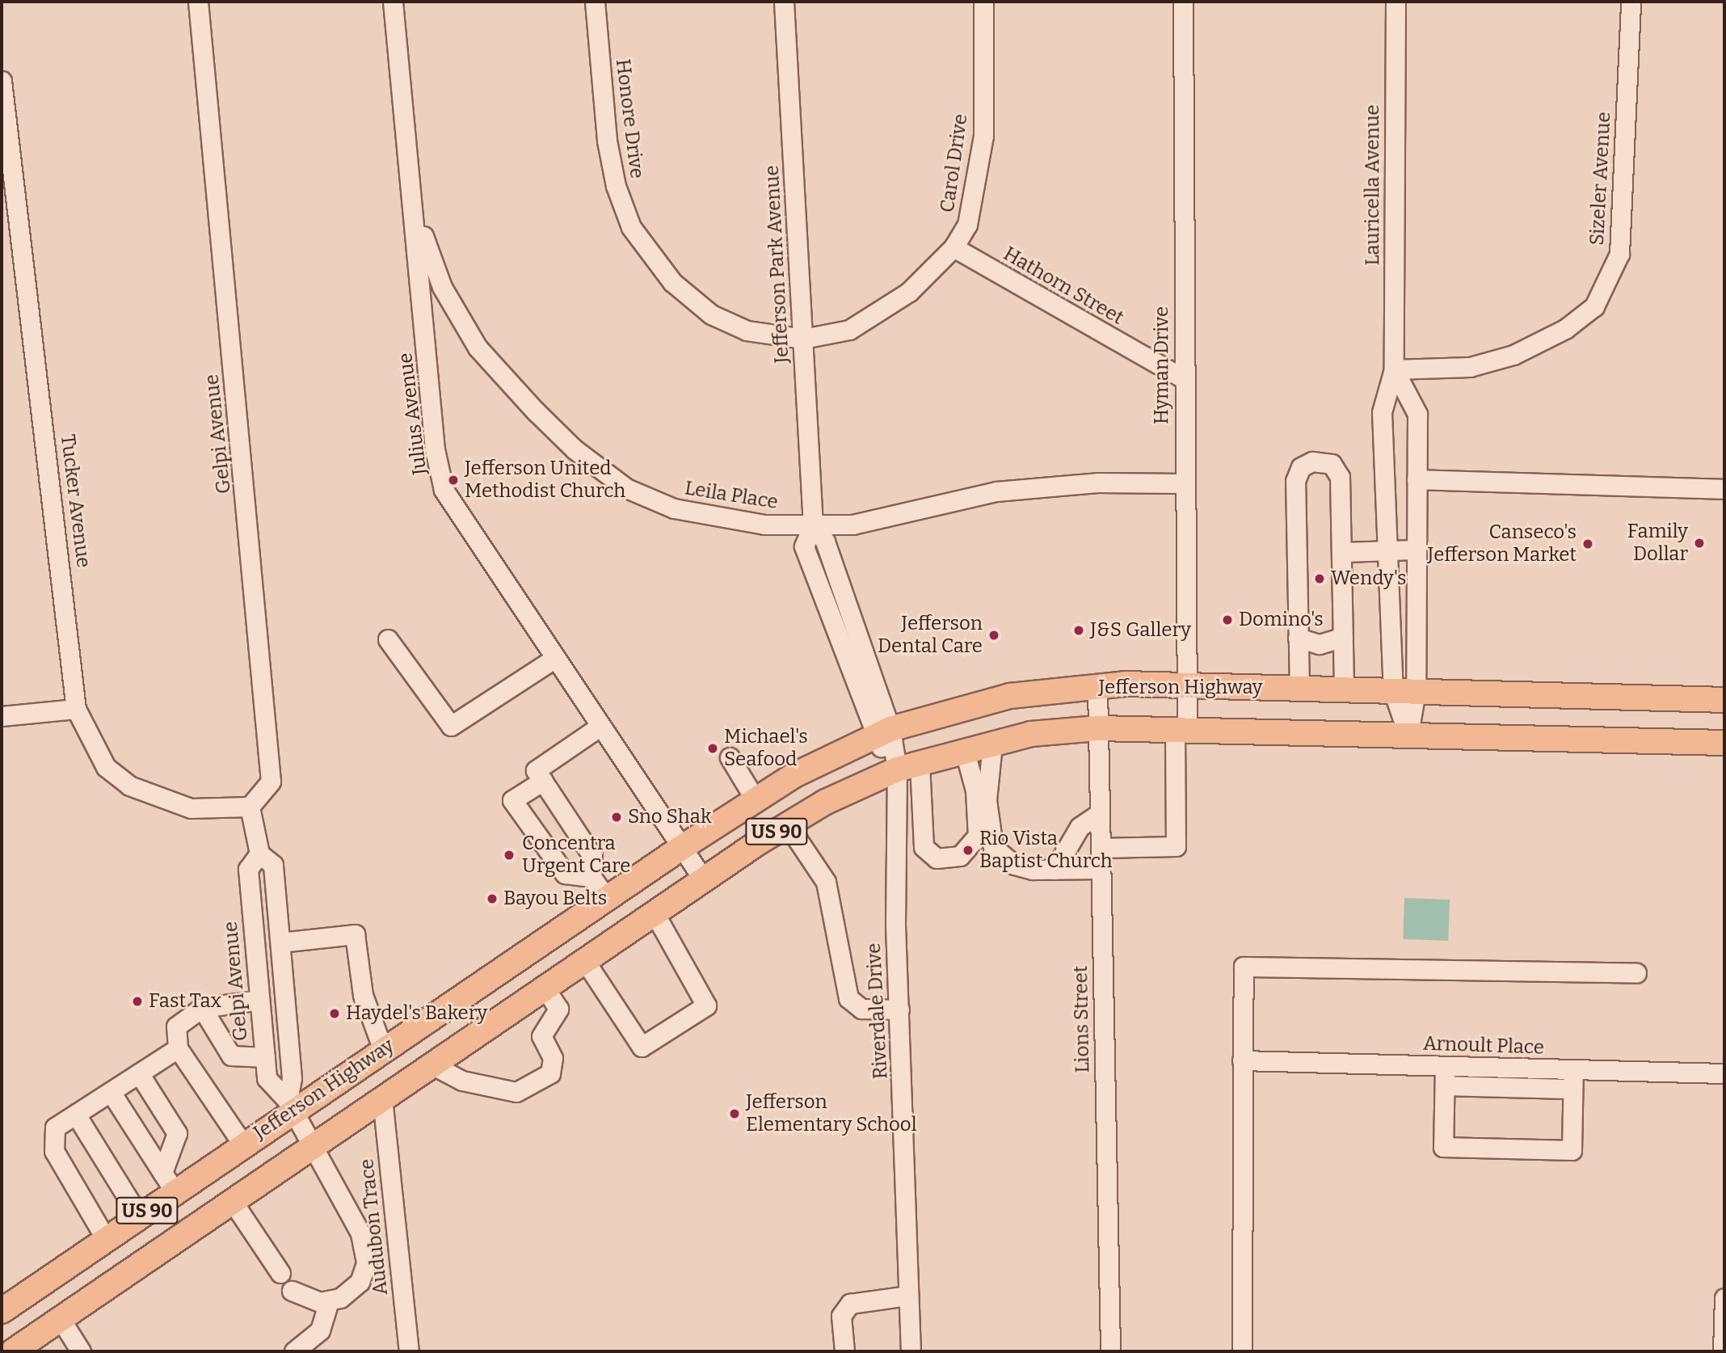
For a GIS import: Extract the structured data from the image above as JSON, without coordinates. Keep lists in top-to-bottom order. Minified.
{"streets":{"main road":["Jefferson Highway","US 90"],"street":["Honore Drive","Carol Drive","Sizeler Avenue","Lauricella Avenue","Jefferson Park Avenue","Hathorn Street","Hyman Drive","Julius Avenue","Gelpi Avenue","Leila Place","Tucker Avenue","Riverdale Drive","Lions Street","Arnoult Place","Audubon Trace"]},"crossings":[["Honore Drive","Carol Drive"],["Honore Drive","Jefferson Park Avenue"],["Carol Drive","Jefferson Park Avenue"],["Carol Drive","Hathorn Street"],["Sizeler Avenue","Lauricella Avenue"],["Lauricella Avenue","Jefferson Highway"],["Jefferson Park Avenue","Leila Place"],["Jefferson Park Avenue","Jefferson Highway"],["Jefferson Park Avenue","Riverdale Drive"],["Hathorn Street","Hyman Drive"],["Hyman Drive","Leila Place"],["Hyman Drive","Jefferson Highway"],["Hyman Drive","Lions Street"],["Julius Avenue","Leila Place"],["Julius Avenue","Jefferson Highway"],["Gelpi Avenue","Tucker Avenue"],["Gelpi Avenue","Jefferson Highway"],["Jefferson Highway","Riverdale Drive"],["Jefferson Highway","Lions Street"],["Jefferson Highway","Audubon Trace"]],"places":["Jefferson United Methodist Church","Family Dollar","Canseco's Jefferson Market","Wendy's","Domino's","J&S Gallery","Jefferson Dental Care","Michael's Seafood","Sno Shak","Rio Vista Baptist Church","Concentra Urgent Care","Bayou Belts","Fast Tax","Haydel's Bakery","Jefferson Elementary School"]}
